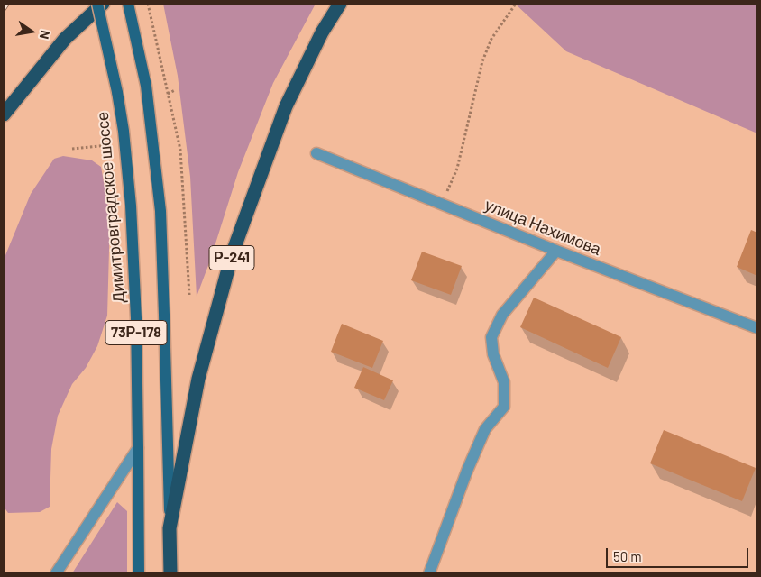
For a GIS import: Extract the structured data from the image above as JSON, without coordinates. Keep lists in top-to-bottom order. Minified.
{"streets":{"highway":["Р-241"],"main road":["Димитровградское шоссе","73Р-178"],"street":["улица Нахимова"]},"crossings":[["Р-241","73Р-178"]],"scale_bar":"50 m","north":"right"}
